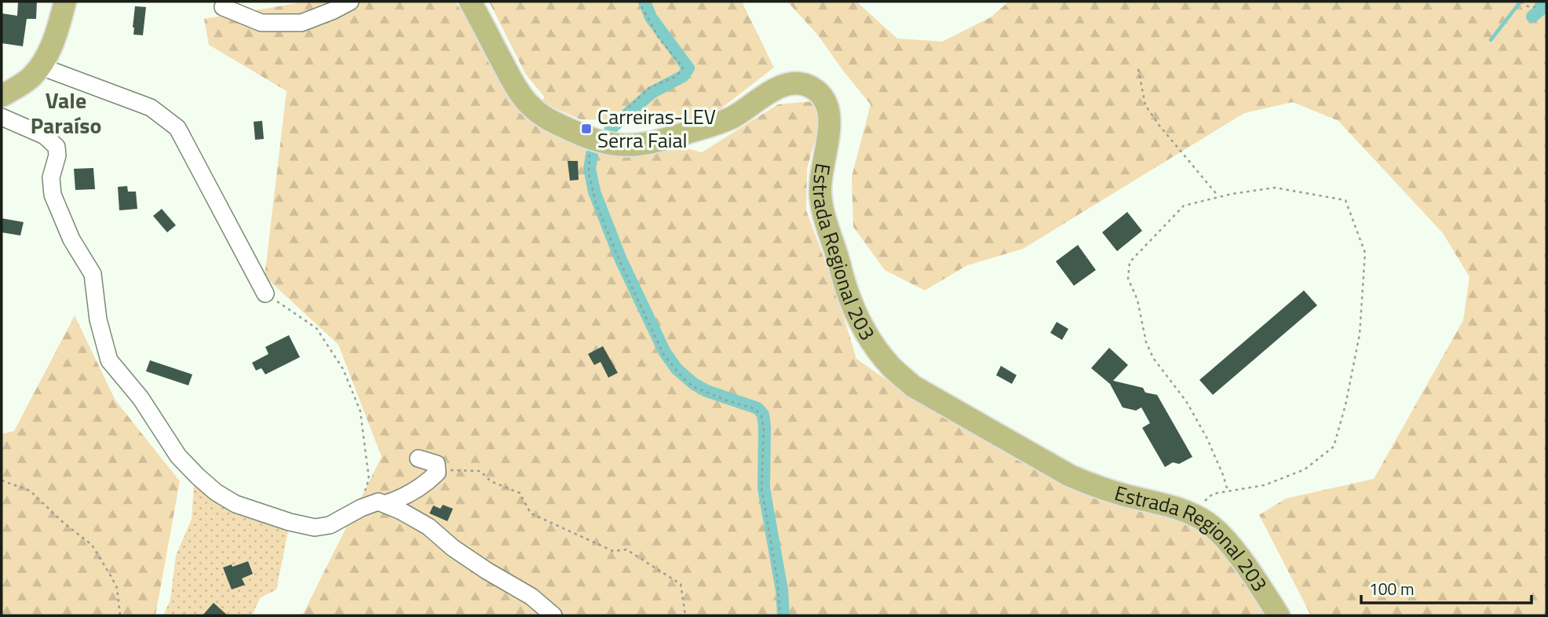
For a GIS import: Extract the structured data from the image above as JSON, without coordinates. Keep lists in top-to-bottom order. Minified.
{"streets":{"main road":["Estrada Regional 203"]},"districts":["Vale Paraíso"],"places":{"transit":["Carreiras-LEV Serra Faial"]},"scale_bar":"100 m"}
